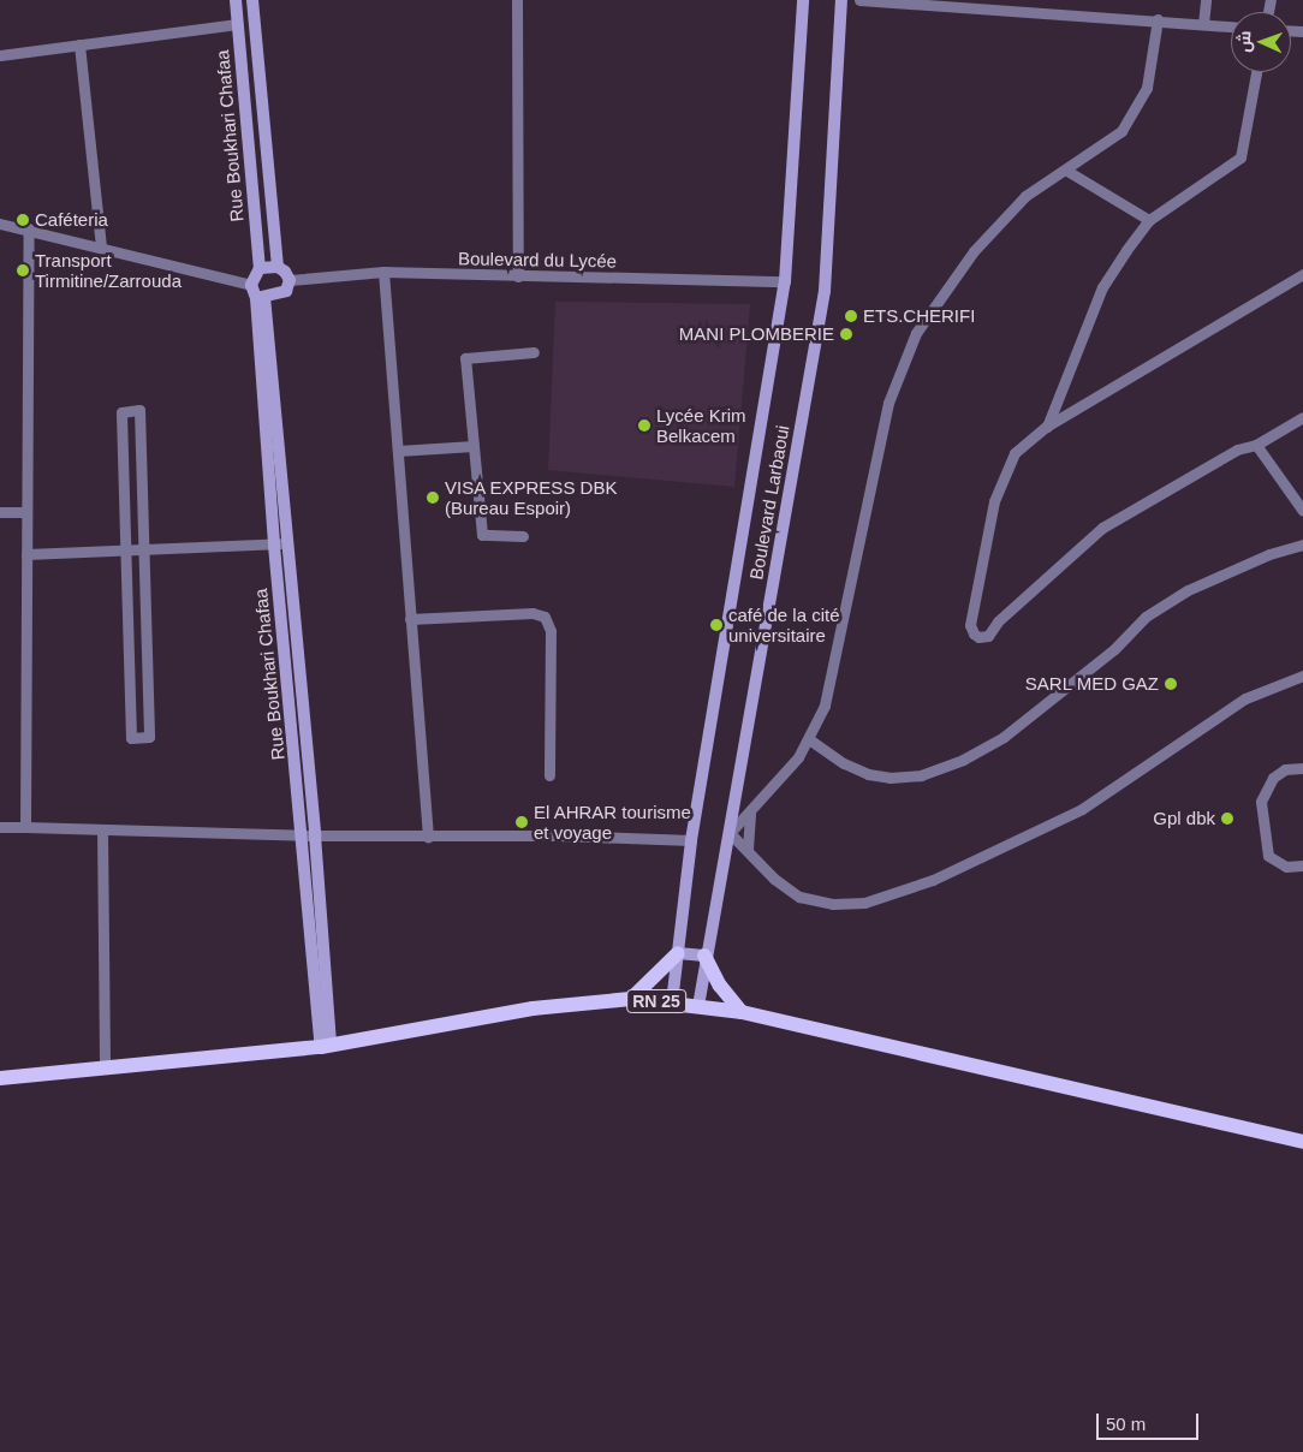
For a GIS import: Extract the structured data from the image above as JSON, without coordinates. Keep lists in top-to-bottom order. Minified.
{"streets":{"main road":["Rue Boukhari Chafaa","Boulevard Larbaoui","RN 25"],"street":["Boulevard du Lycée"]},"crossings":[["Rue Boukhari Chafaa","Boulevard du Lycée"],["Rue Boukhari Chafaa","RN 25"],["Boulevard du Lycée","Boulevard Larbaoui"],["Boulevard Larbaoui","RN 25"]],"places":["Caféteria","Transport Tirmitine/Zarrouda","ETS.CHERIFI","MANI PLOMBERIE","Lycée Krim Belkacem","VISA EXPRESS DBK (Bureau Espoir)","café de la cité universitaire","SARL MED GAZ","Gpl dbk","El AHRAR tourisme et voyage"],"scale_bar":"50 m","north":"left"}
